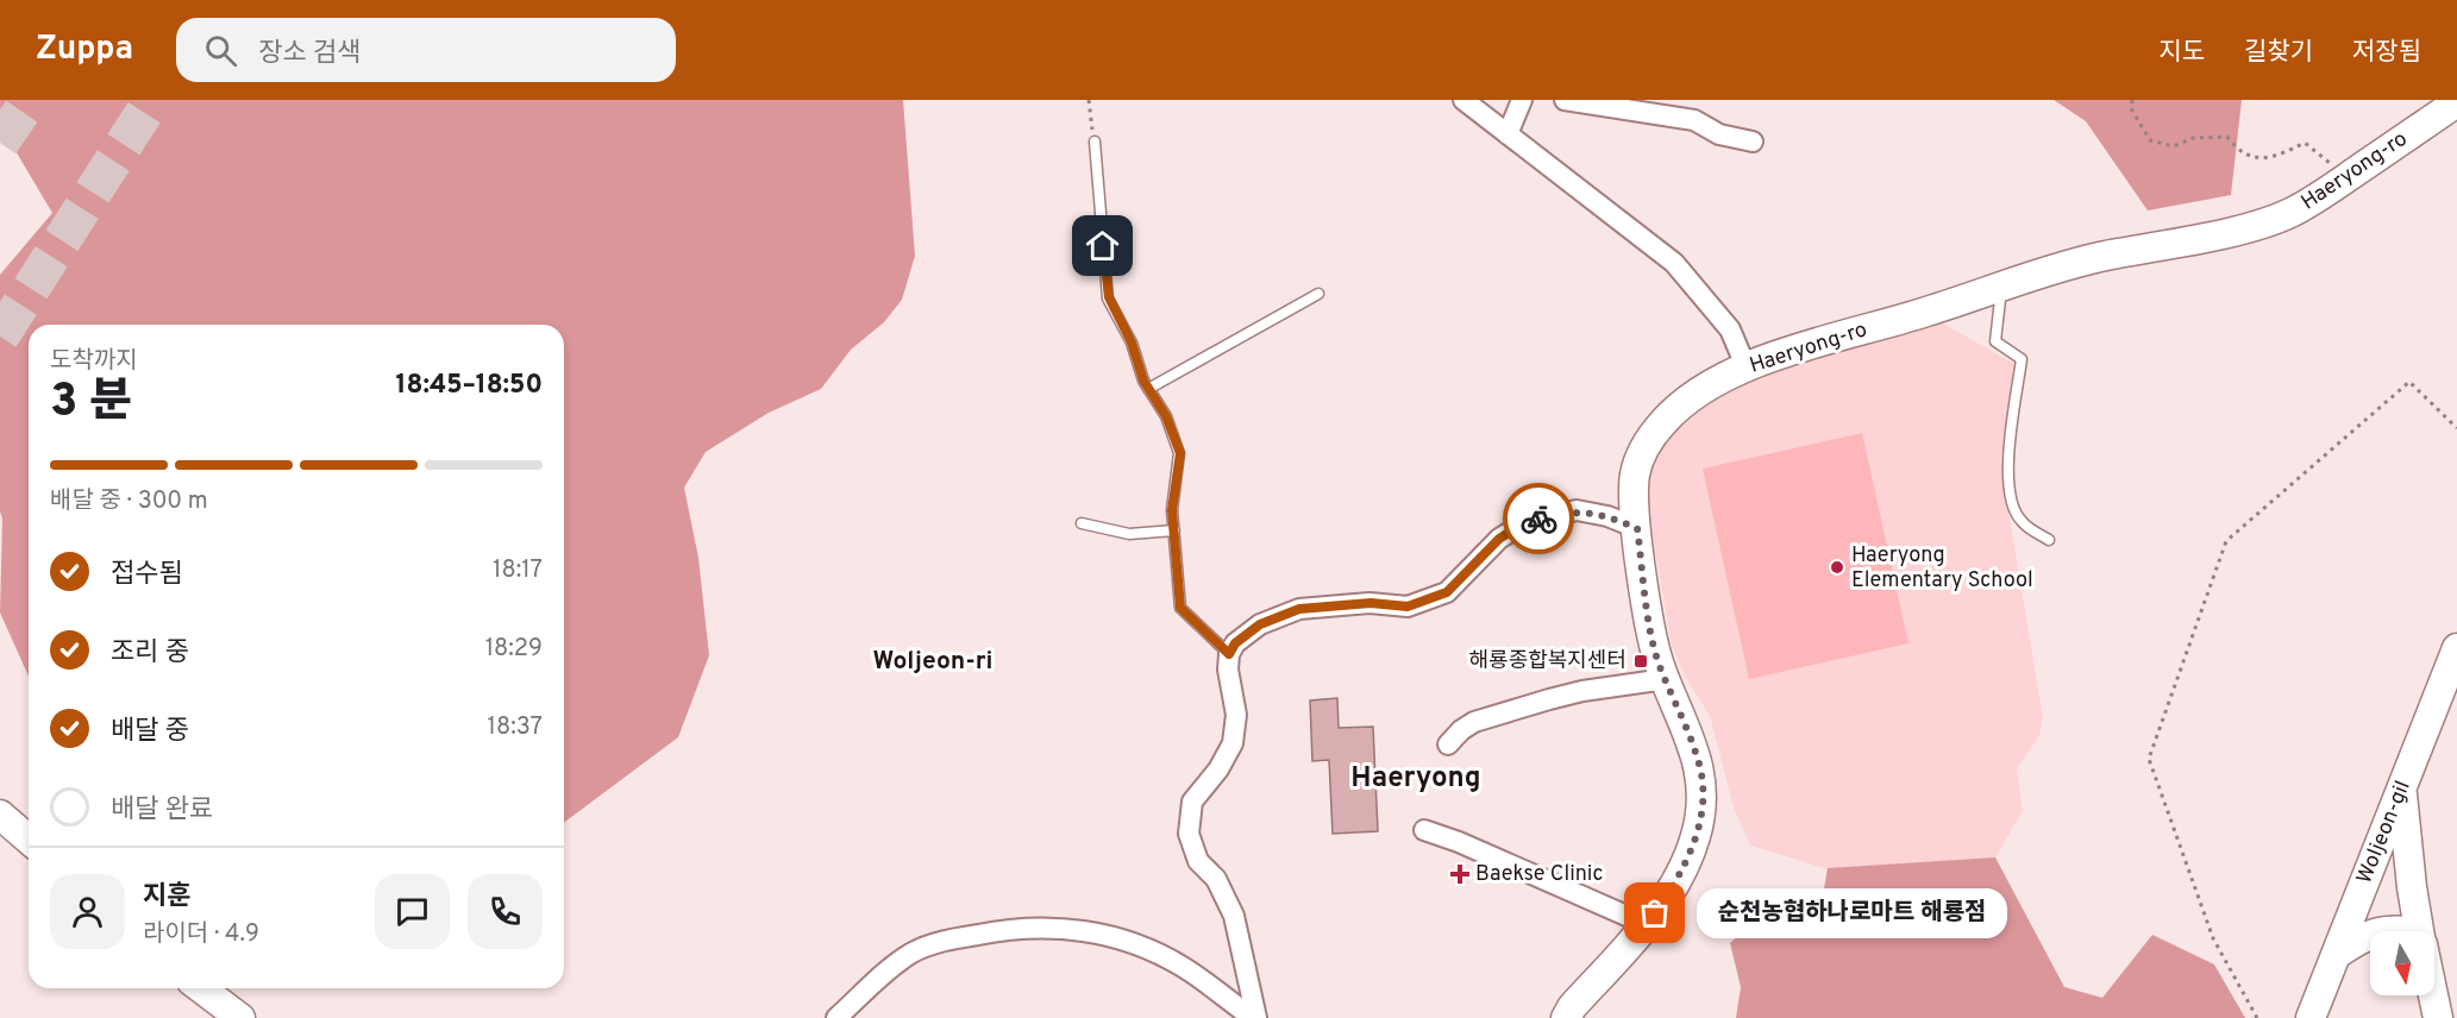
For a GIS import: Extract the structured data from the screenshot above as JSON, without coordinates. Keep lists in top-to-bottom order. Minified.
{"streets":{"main road":["Haeryong-ro","Woljeon-gil"]},"districts":["Woljeon-ri","Haeryong"],"places":{"other":["Haeryong Elementary School","순천농협하나로마트 해룡점"],"transit":["해룡종합복지센터"],"health":["Baekse Clinic"]},"north":"bottom","page":{"header":"Zuppa","search":"장소 검색","nav":["지도","길찾기","저장됨"],"heading":["3 분","도착까지","18:45–18:50"],"panel":["지훈","라이더 · 4.9"],"bar":"배달 중 · 300 m","list":[["접수됨","18:17"],["조리 중","18:29"],["배달 중","18:37"],"배달 완료"],"bubble":"순천농협하나로마트 해룡점"}}
